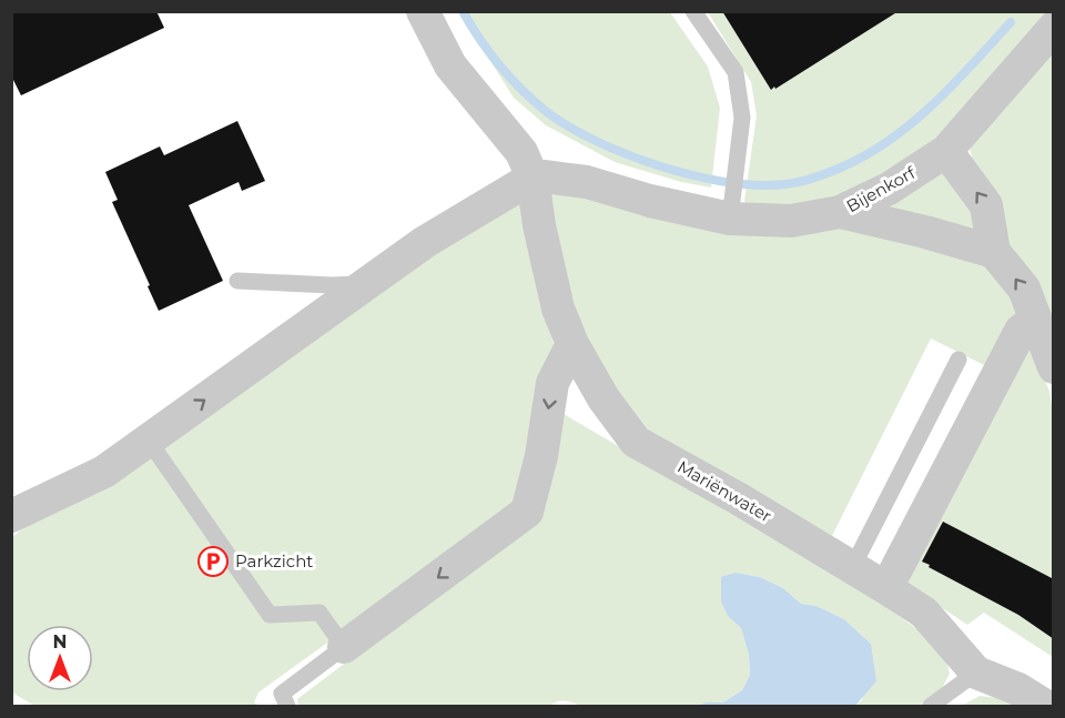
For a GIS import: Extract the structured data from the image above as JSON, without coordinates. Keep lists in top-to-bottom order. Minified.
{"streets":{"street":["Bijenkorf","Mariënwater"]},"crossings":[["Bijenkorf","Mariënwater"]],"places":{"parking":["Parkzicht"]},"north":"top"}
